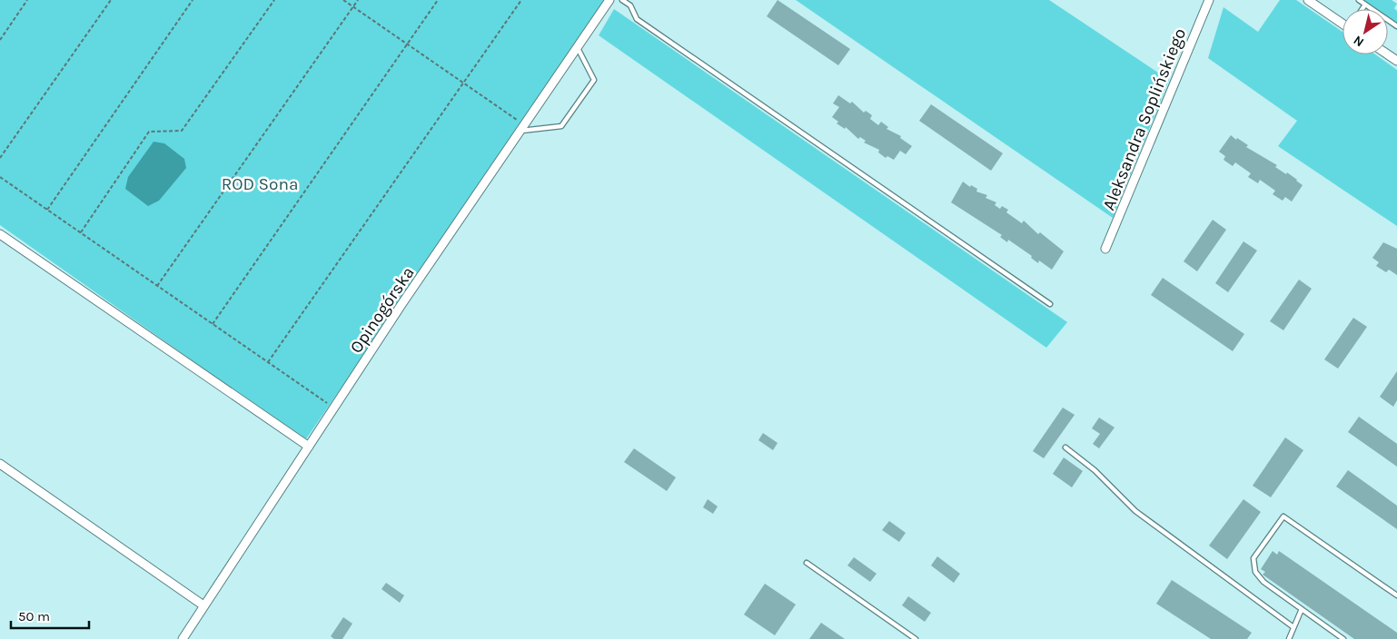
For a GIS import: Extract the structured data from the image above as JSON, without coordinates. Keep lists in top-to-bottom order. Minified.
{"streets":{"street":["Aleksandra Soplińskiego","Opinogórska"]},"parks":["ROD Sona"],"scale_bar":"50 m","north":"bottom left"}
